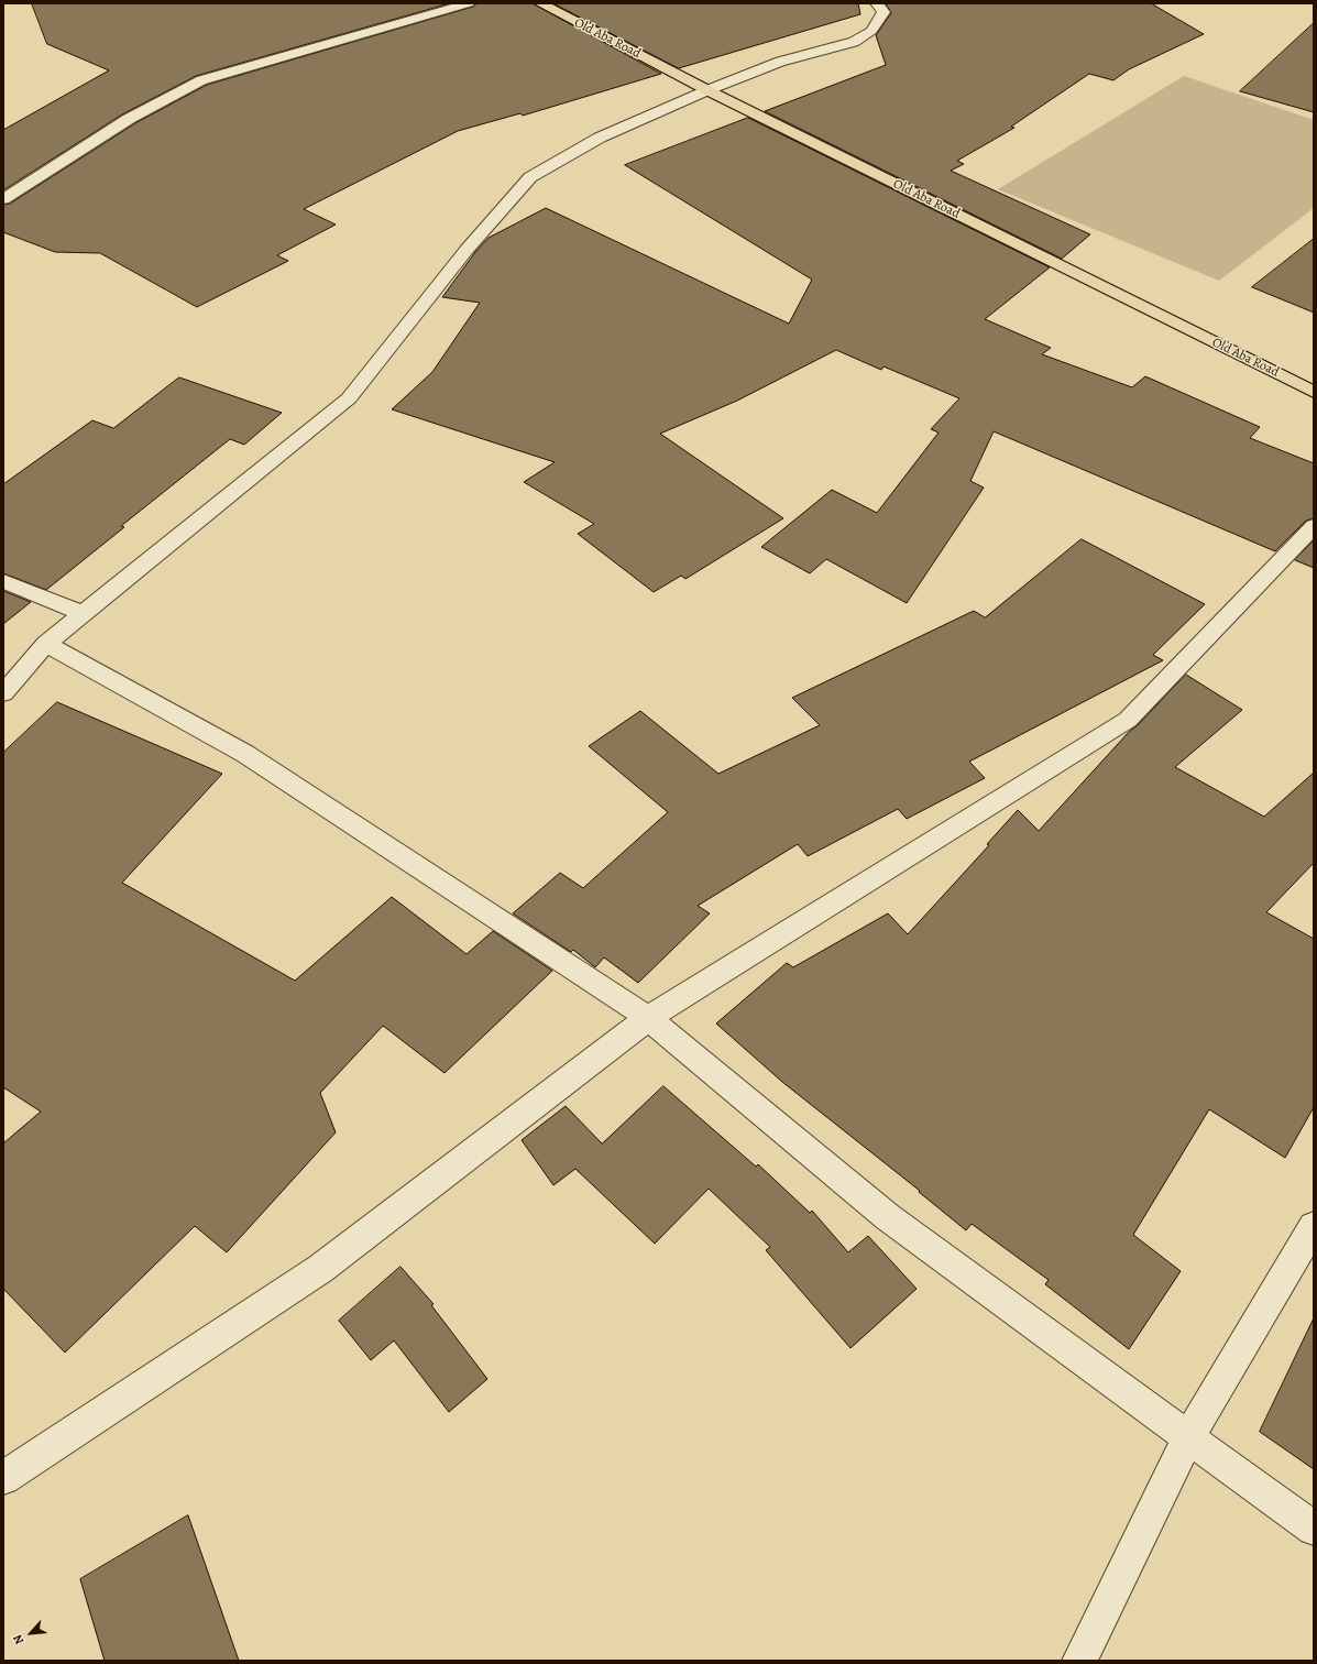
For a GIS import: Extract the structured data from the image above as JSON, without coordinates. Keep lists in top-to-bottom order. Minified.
{"streets":{"main road":["Old Aba Road"]},"north":"bottom left"}
